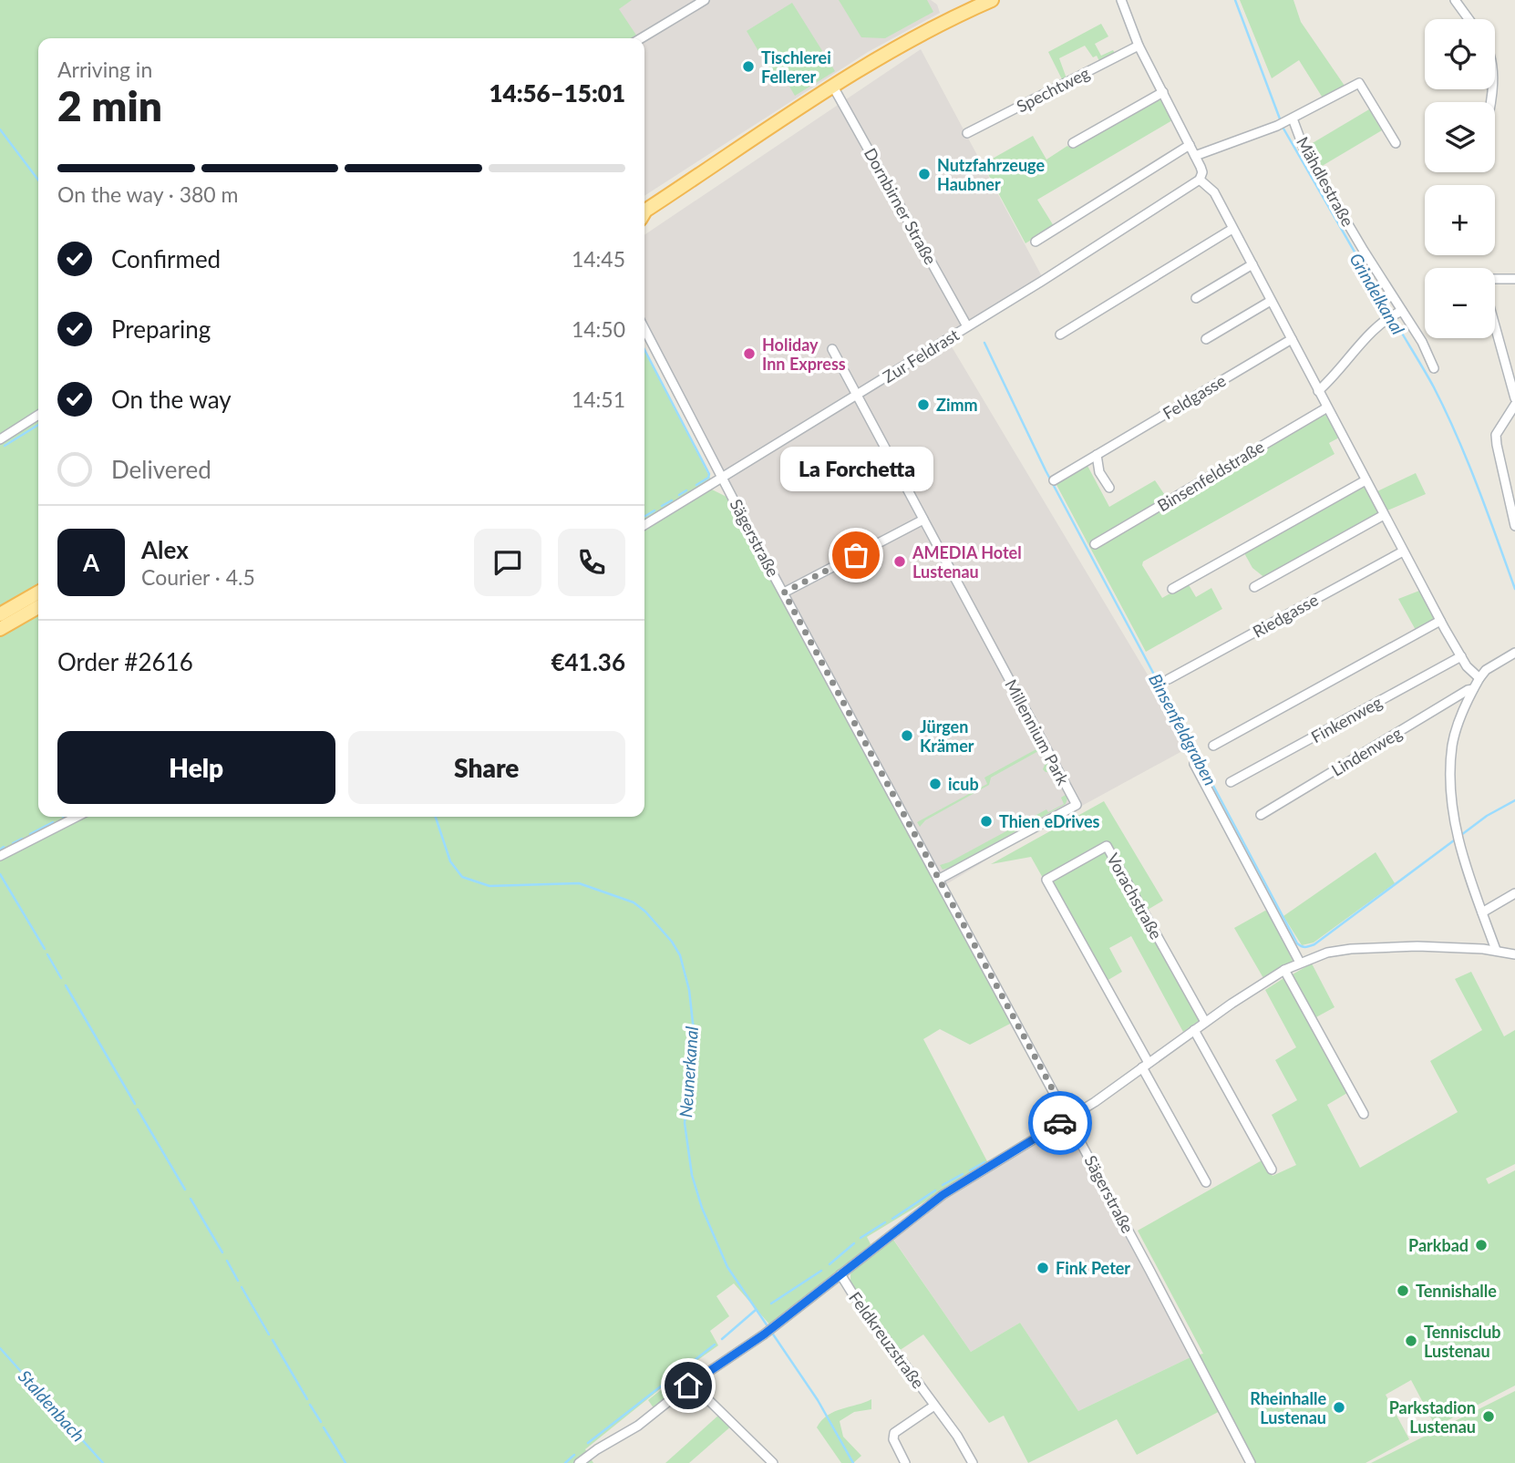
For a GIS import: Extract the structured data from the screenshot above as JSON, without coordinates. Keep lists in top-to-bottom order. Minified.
{"streets":{"street":["Spechtweg","Mähdlestraße","Dornbirner Straße","Zur Feldrast","Feldgasse","Binsenfeldstraße","Sägerstraße","Riedgasse","Finkenweg","Millennium Park","Lindenweg","Vorachstraße","Feldkreuzstraße"]},"crossings":[["Dornbirner Straße","Zur Feldrast"],["Zur Feldrast","Sägerstraße"],["Zur Feldrast","Millennium Park"],["Sägerstraße","Millennium Park"]],"water":["Grindelkanal","Binsenfeldgraben","Neunerkanal","Staldenbach"],"places":["Tischlerei Fellerer","Nutzfahrzeuge Haubner","Holiday Inn Express","Zimm","La Forchetta","AMEDIA Hotel Lustenau","Jürgen Krämer","icub","Thien eDrives","Parkbad","Fink Peter","Tennishalle","Tennisclub Lustenau","Rheinhalle Lustenau","Parkstadion Lustenau"],"page":{"map_buttons":["+","−"],"heading":["2 min","Arriving in","14:56–15:01"],"panel":["Alex","Courier · 4.5","Order #2616","€41.36"],"bar":"On the way · 380 m","list":[["Confirmed","14:45"],["Preparing","14:50"],["On the way","14:51"],"Delivered"],"bubble":"La Forchetta","round":"A","buttons":["Help","Share"]}}
